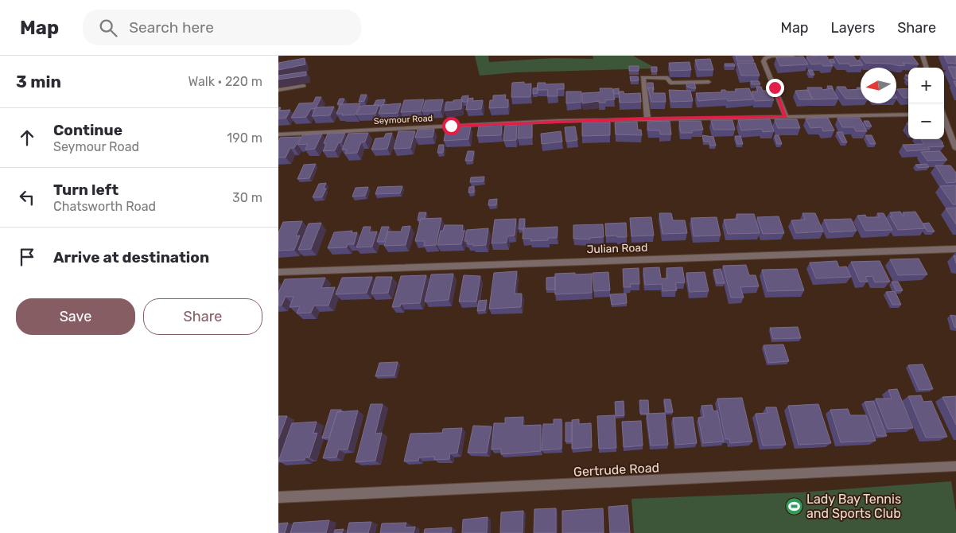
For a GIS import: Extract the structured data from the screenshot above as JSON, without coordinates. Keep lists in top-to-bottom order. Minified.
{"streets":{"street":["Seymour Road","Julian Road","Gertrude Road"]},"places":{"sports":["Lady Bay Tennis and Sports Club"]},"north":"left","page":{"header":"Map","search":"Search here","nav":["Map","Layers","Share"],"heading":["3 min","Walk · 220 m"],"map_buttons":["+","−"],"list":[["Continue","Seymour Road","190 m"],["Turn left","Chatsworth Road","30 m"],"Arrive at destination"],"buttons":["Save","Share"]}}
